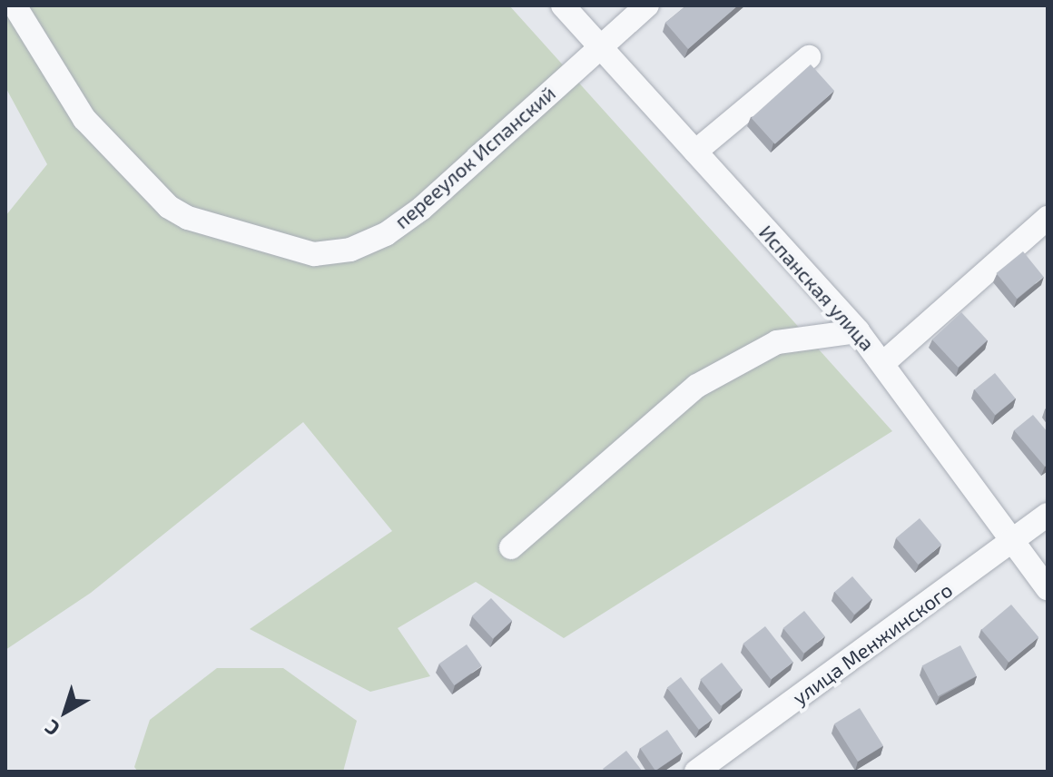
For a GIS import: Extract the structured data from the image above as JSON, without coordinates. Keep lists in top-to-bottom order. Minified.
{"streets":{"street":["перееулок Испанский","Испанская улица","улица Менжинского"]},"crossings":[["перееулок Испанский","Испанская улица"],["Испанская улица","улица Менжинского"]],"north":"bottom left"}
